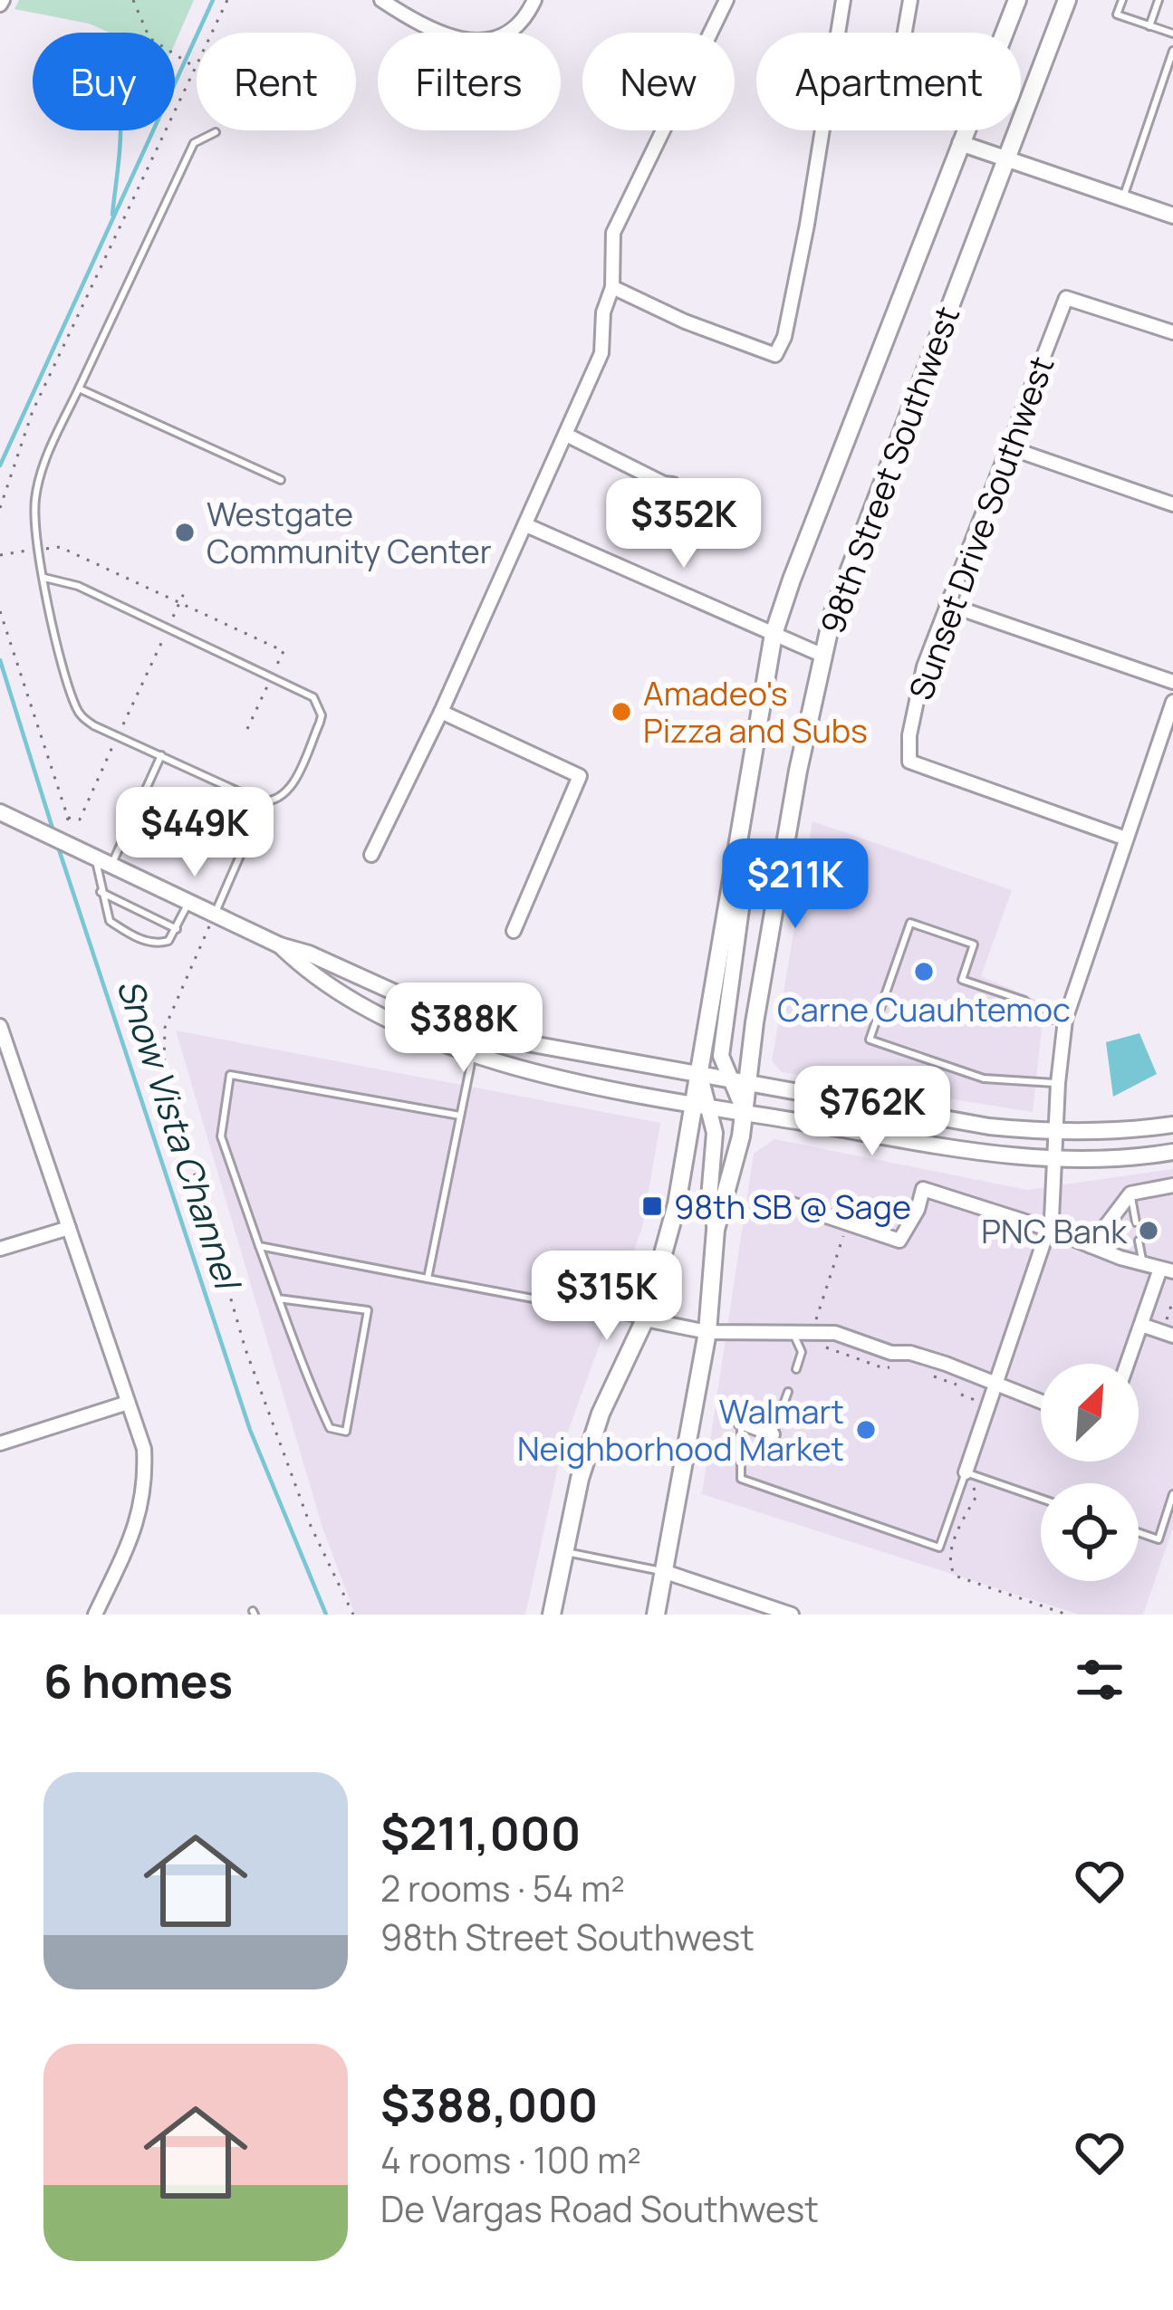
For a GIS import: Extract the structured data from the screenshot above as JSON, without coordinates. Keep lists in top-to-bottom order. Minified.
{"streets":{"main road":["98th Street Southwest"],"street":["Sunset Drive Southwest"]},"water":["Snow Vista Channel"],"places":{"other":["Westgate Community Center","Amadeo's Pizza and Subs","Carne Cuauhtemoc","PNC Bank","Walmart Neighborhood Market"],"transit":["98th SB @ Sage"]},"north":"top right","page":{"chip":["Buy","Rent","Filters","New","Apartment"],"price":["$352K","$449K","$211K","$388K","$762K","$315K"],"heading":"6 homes","list":[{"name":"$211,000","note":"2 rooms · 54 m² · 98th Street Southwest"},{"name":"$388,000","note":"4 rooms · 100 m² · De Vargas Road Southwest"}]}}
